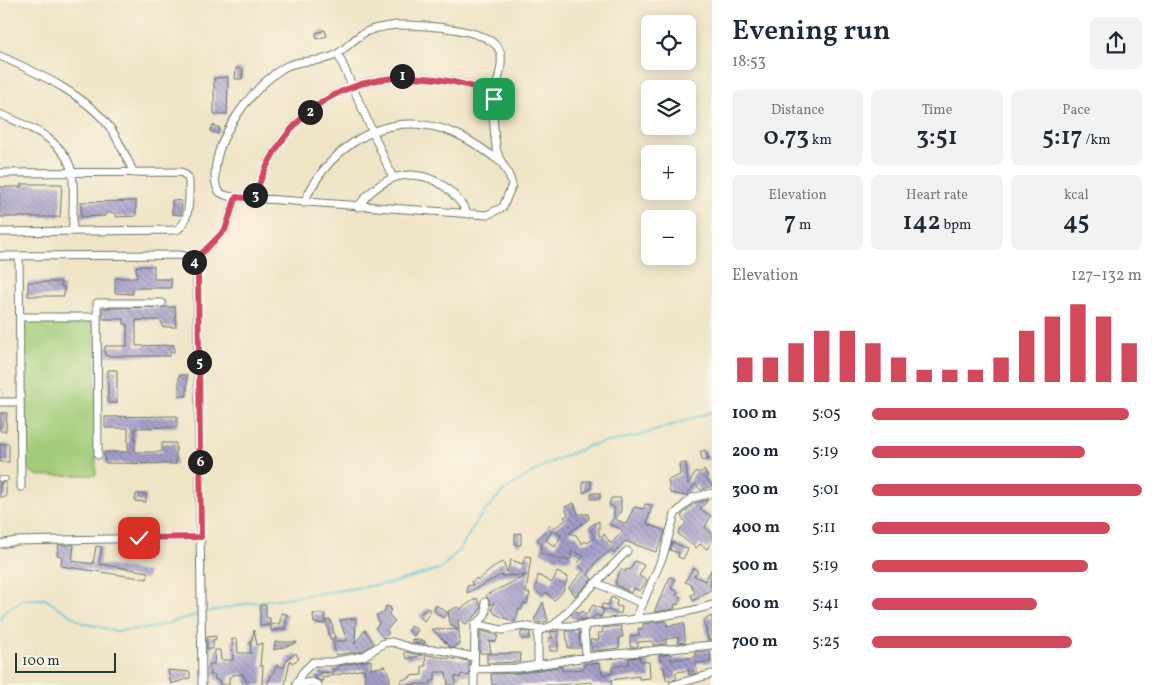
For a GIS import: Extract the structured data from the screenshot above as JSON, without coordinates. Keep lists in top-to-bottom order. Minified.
{"scale_bar":"100 m","page":{"heading":["Evening run","18:53"],"map_buttons":["+","−"],"pins":["1","2","3","4","5","6"],"stats":[["Distance","0.73 km"],["Time","3:51"],["Pace","5:17 /km"],["Elevation","7 m"],["Heart rate","142 bpm"],["kcal","45"]],"chart":["Elevation","127–132 m"],"list":[{"name":"100 m","note":"5:05"},{"name":"200 m","note":"5:19"},{"name":"300 m","note":"5:01"},{"name":"400 m","note":"5:11"},{"name":"500 m","note":"5:19"},{"name":"600 m","note":"5:41"},{"name":"700 m","note":"5:25"}],"scale":"100 m"}}
